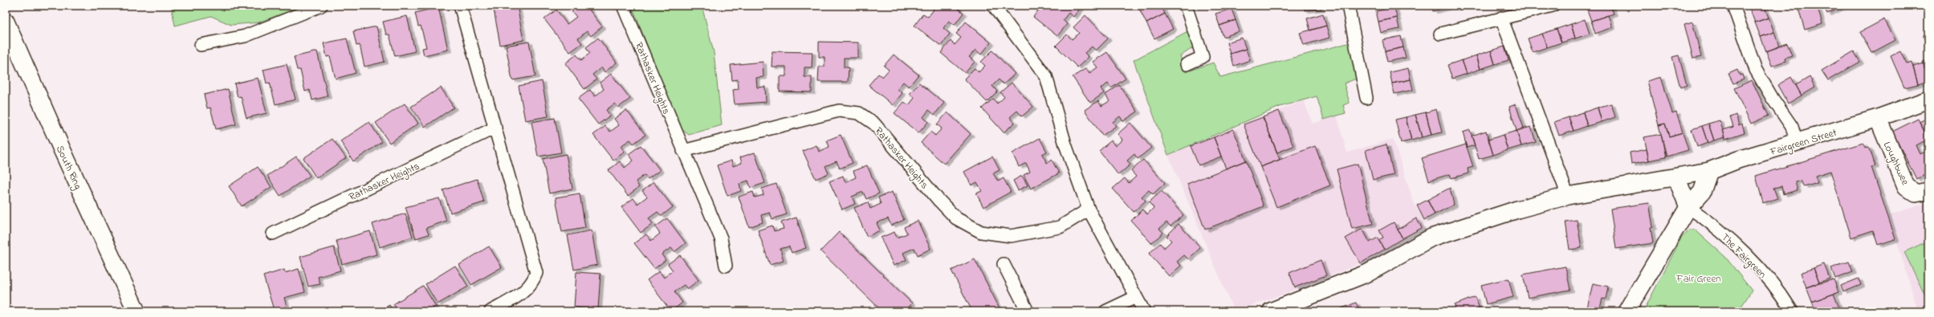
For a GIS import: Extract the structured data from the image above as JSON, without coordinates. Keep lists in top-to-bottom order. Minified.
{"streets":{"main road":["Fairgreen Street","Loughbwee","South Ring"],"street":["Rathasker Heights","The Fairgreen"]},"crossings":[["Fairgreen Street","Loughbwee"]],"parks":["Fair Green"]}
